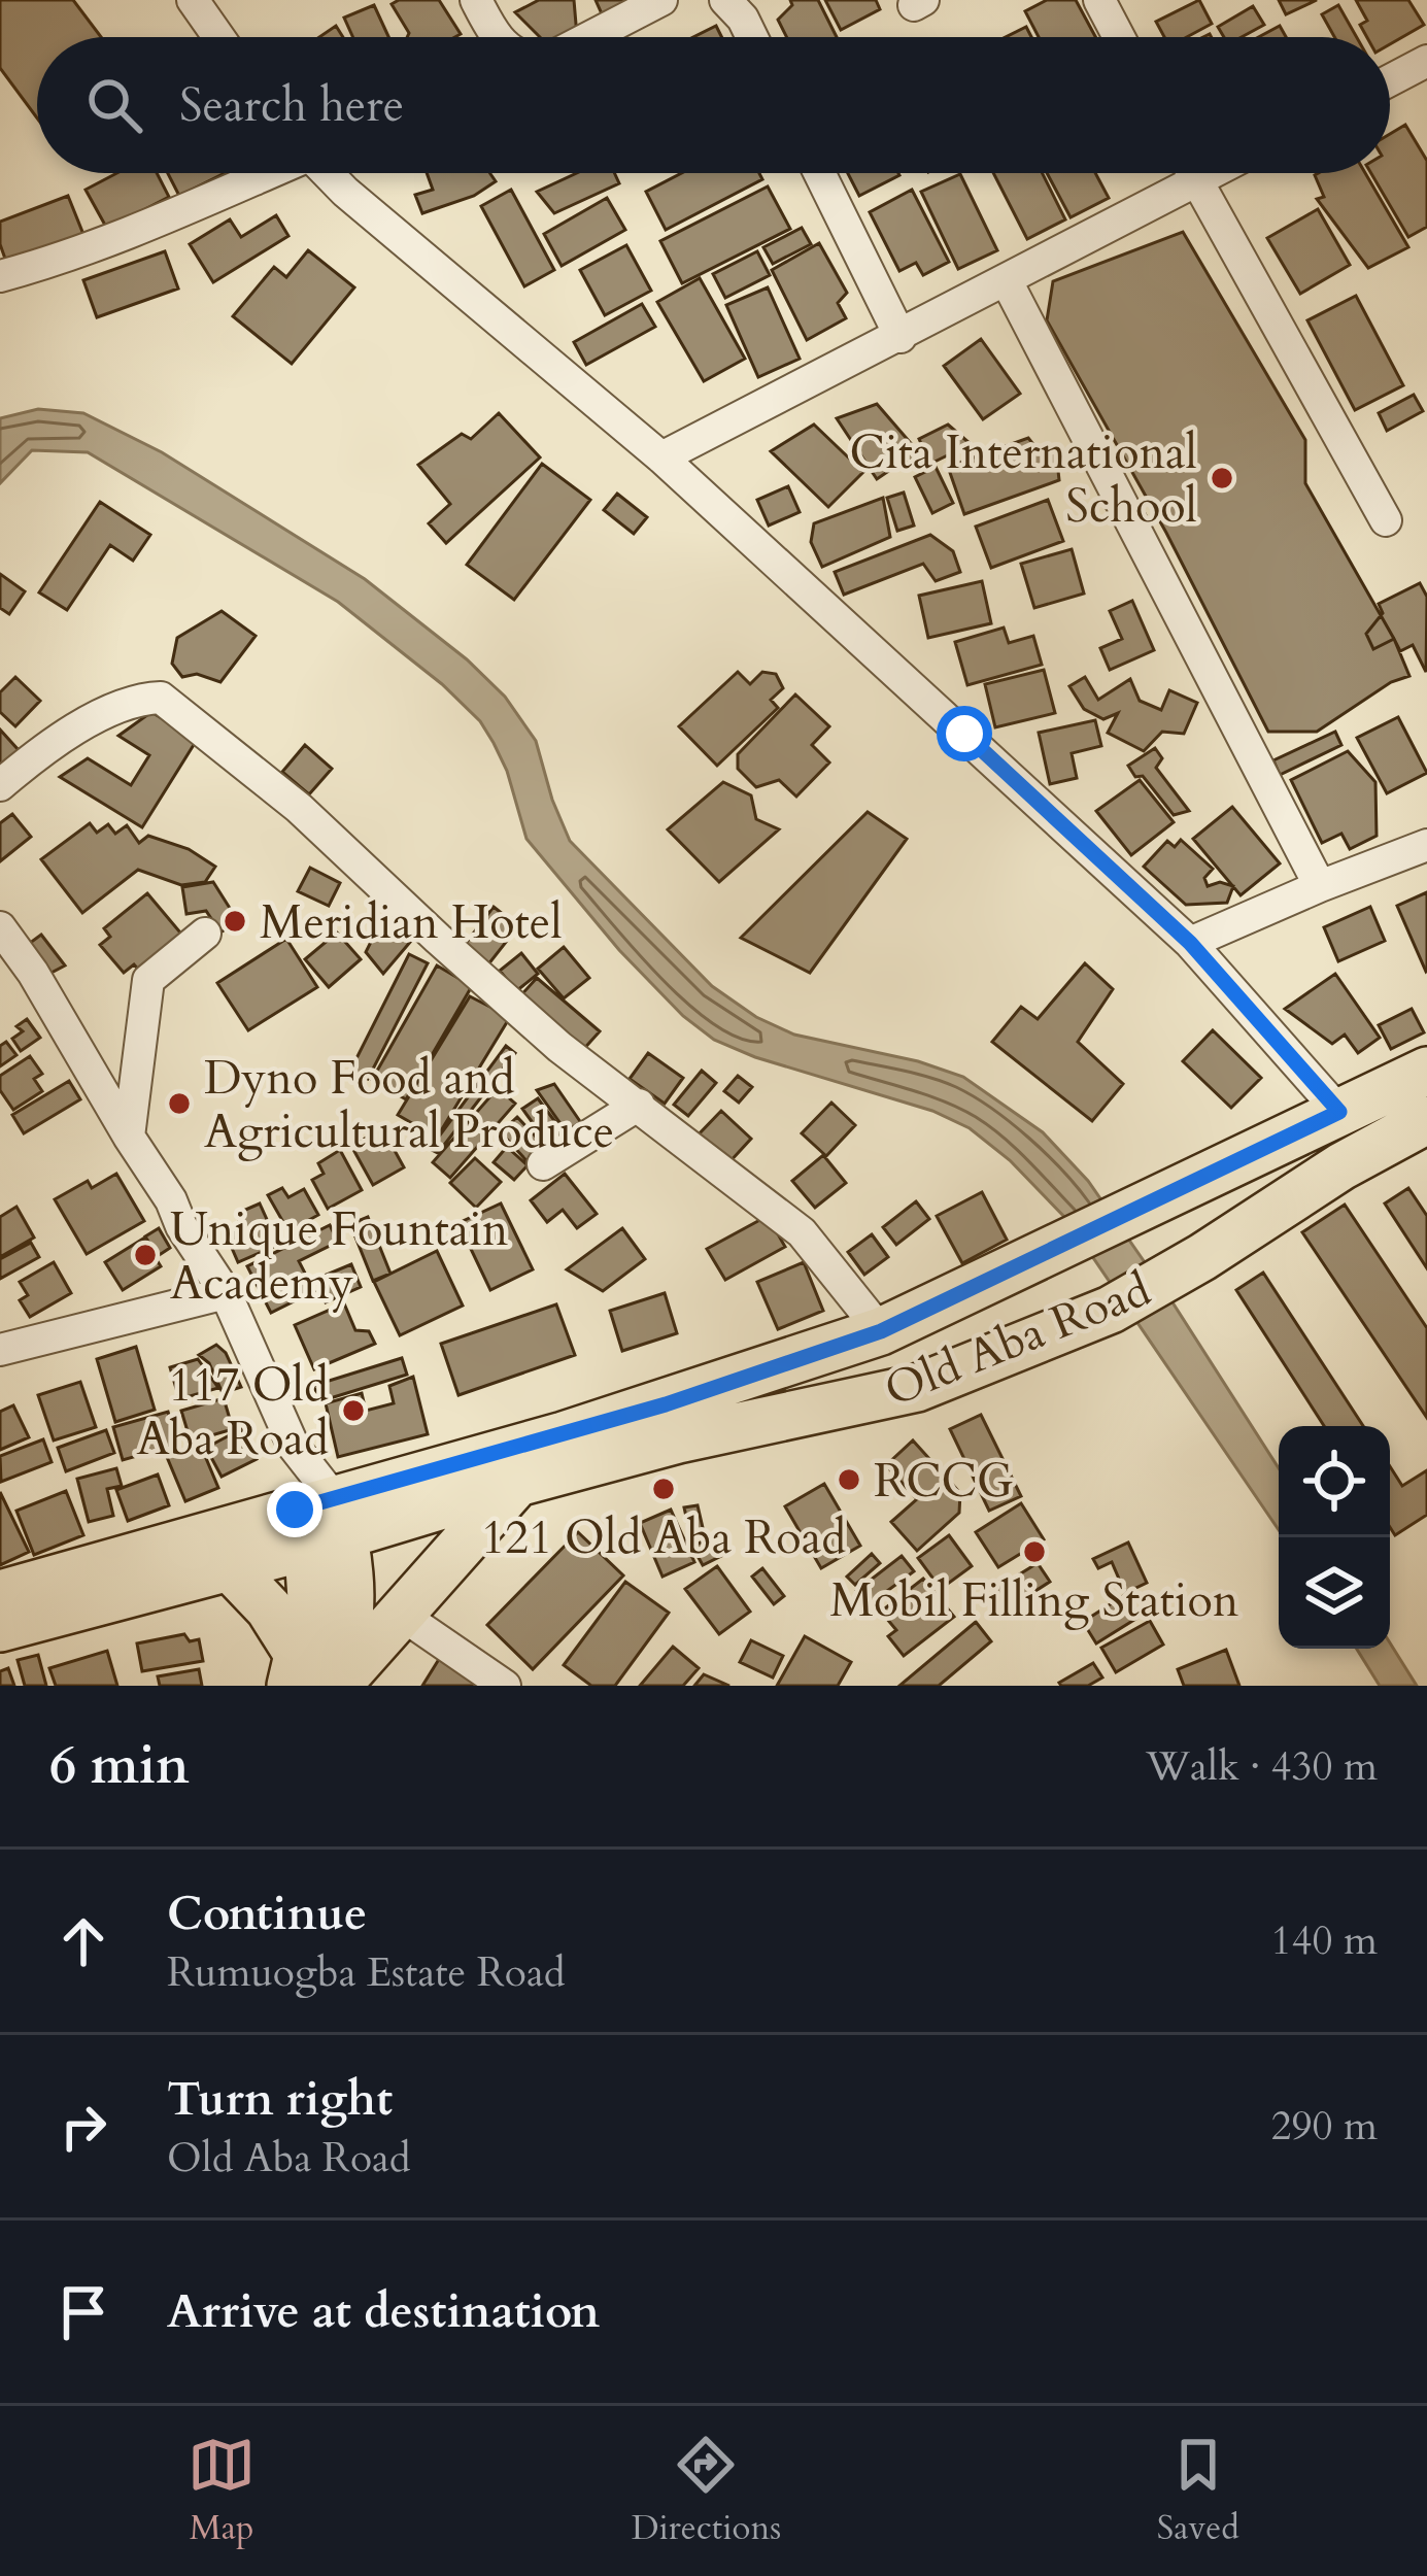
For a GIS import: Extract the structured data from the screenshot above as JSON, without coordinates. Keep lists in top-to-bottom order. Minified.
{"streets":{"main road":["Old Aba Road"]},"places":["Cita International School","Meridian Hotel","Dyno Food and Agricultural Produce","Unique Fountain Academy","117 Old Aba Road","RCCG","121 Old Aba Road","Mobil Filling Station"],"page":{"search":"Search here","heading":["6 min","Walk · 430 m"],"list":[["Continue","Rumuogba Estate Road","140 m"],["Turn right","Old Aba Road","290 m"],"Arrive at destination"],"nav":["Map","Directions","Saved"]}}
